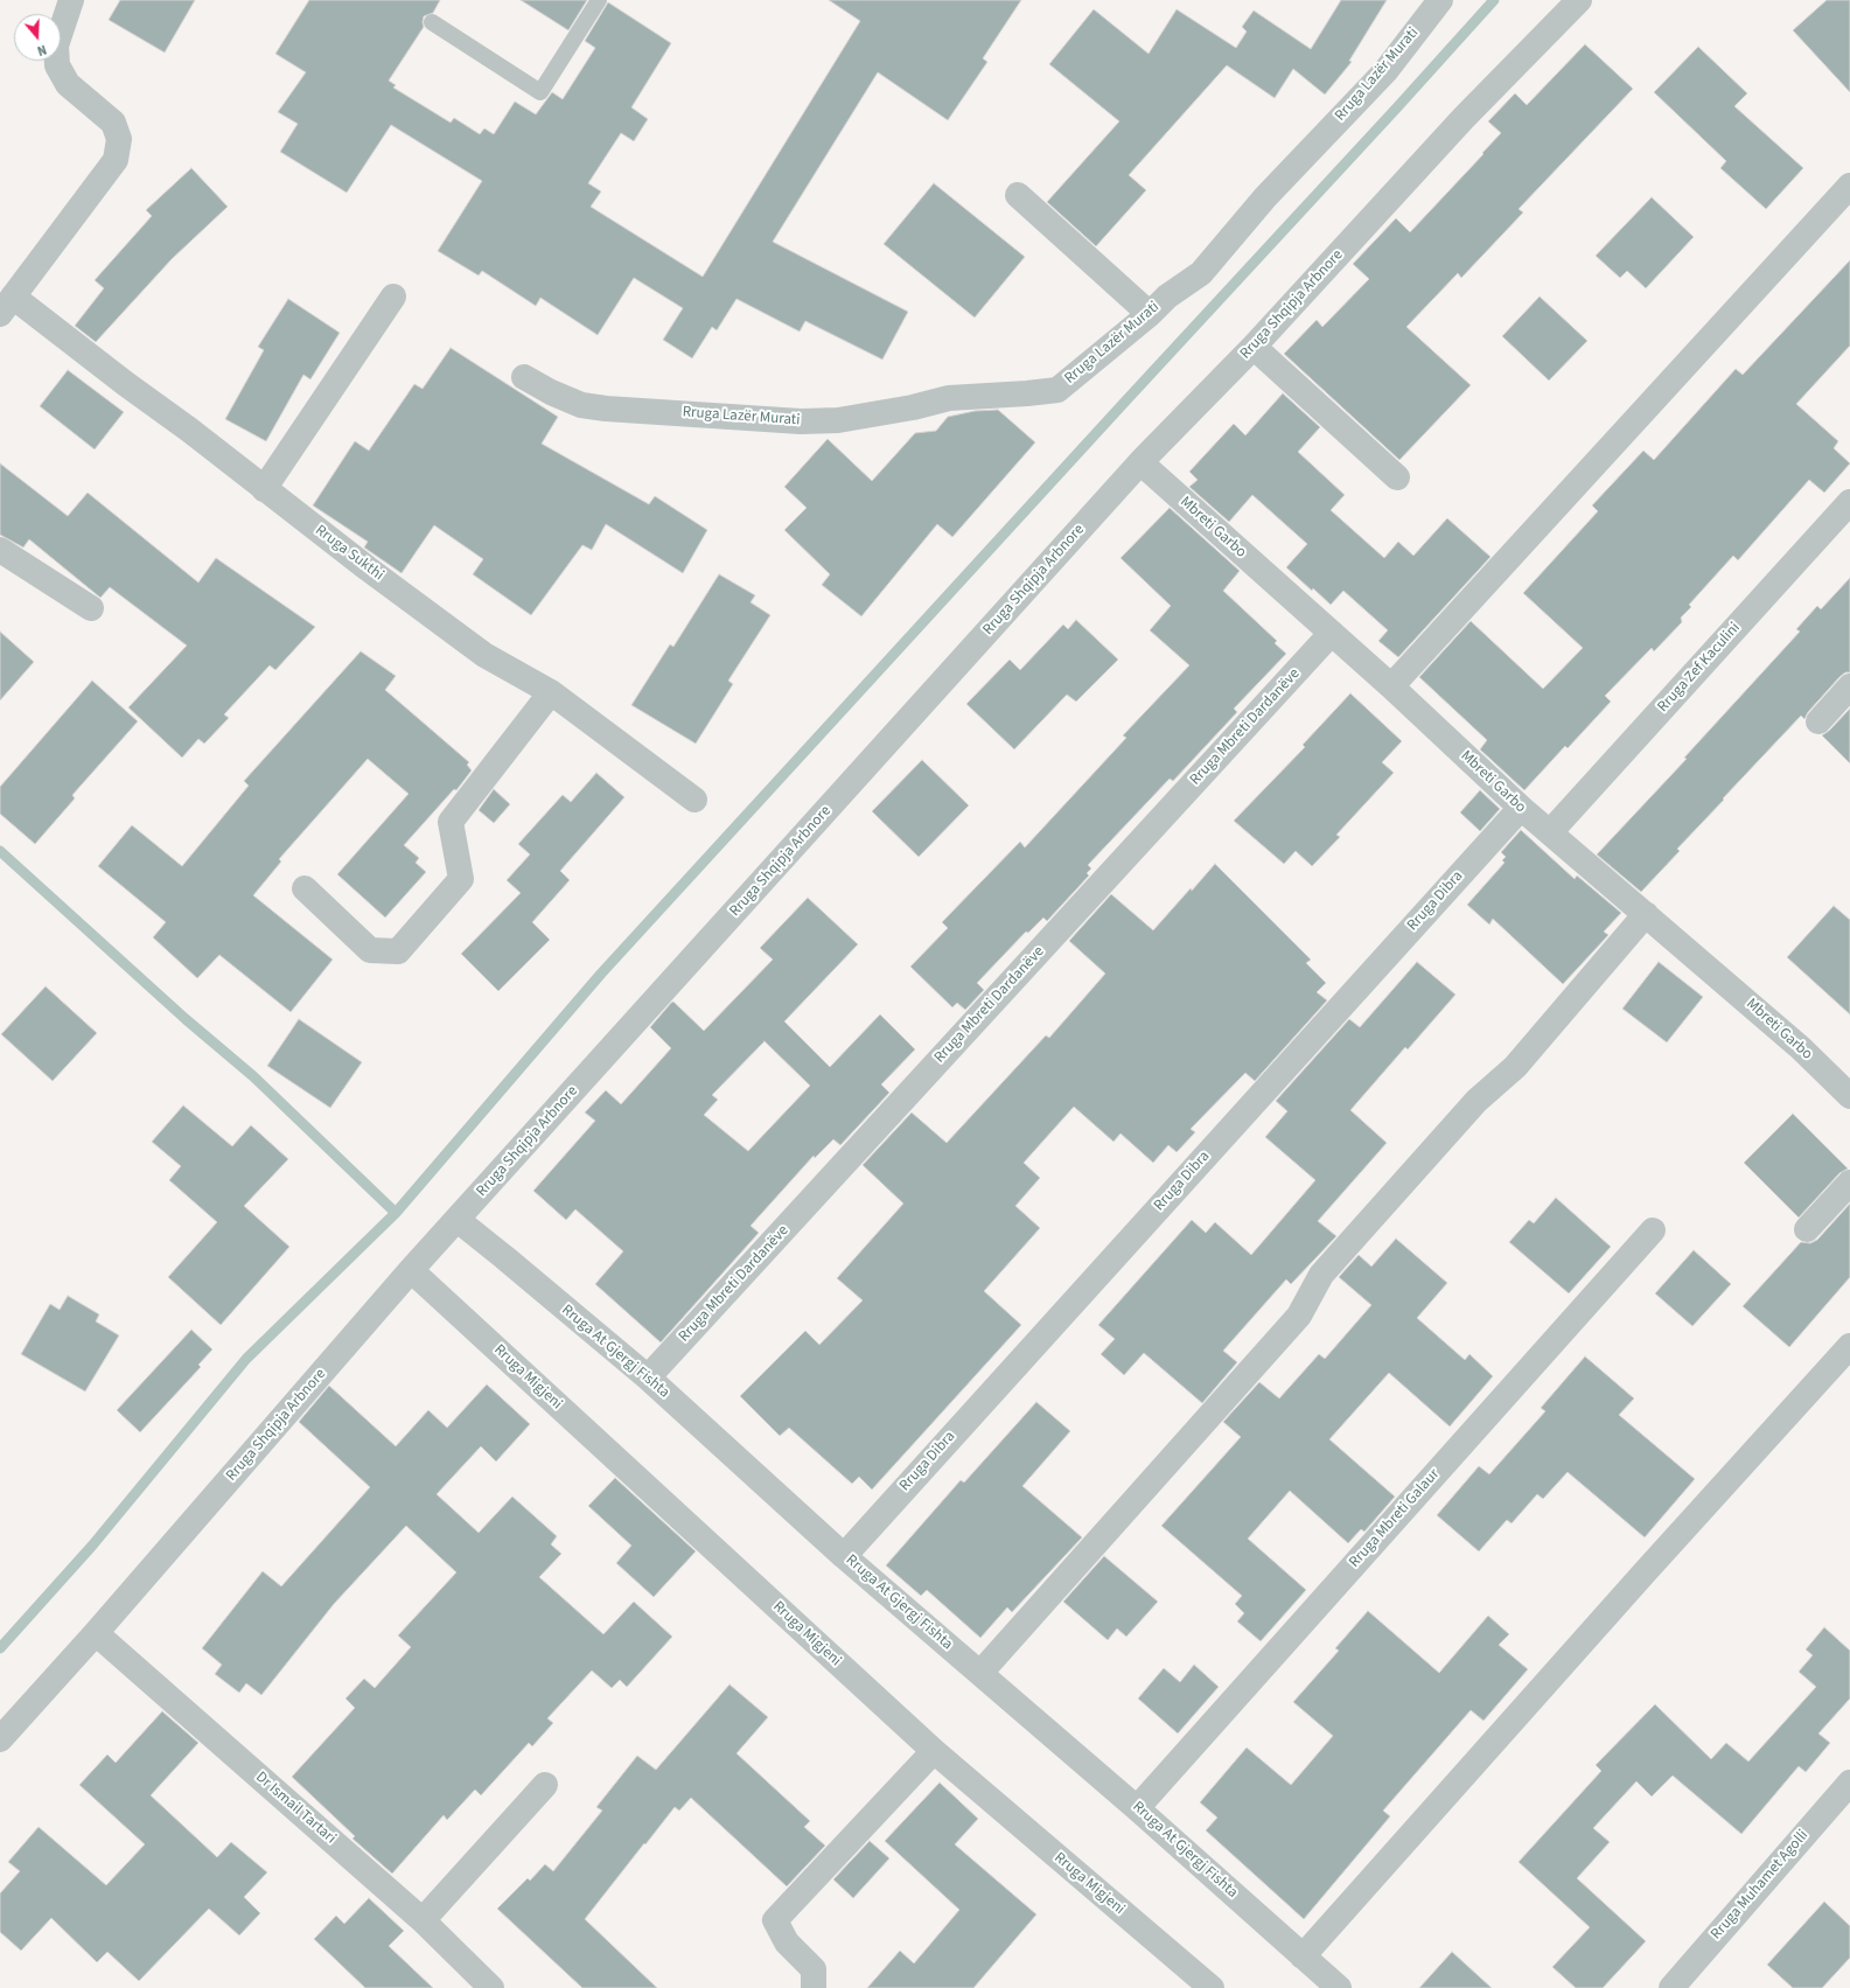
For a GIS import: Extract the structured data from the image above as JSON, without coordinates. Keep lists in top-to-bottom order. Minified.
{"streets":{"street":["Rruga Lazër Murati","Rruga Shqipja Arbnore","Mbreti Garbo","Rruga Sukthi","Rruga Zef Kaculini","Rruga Mbreti Dardanëve","Rruga Dibra","Rruga At Gjergj Fishta","Rruga Migjeni","Rruga Mbreti Galaur","Dr Ismail Tartari","Rruga Muhamet Agolli"]},"crossings":[["Rruga Shqipja Arbnore","Mbreti Garbo"],["Rruga Shqipja Arbnore","Rruga At Gjergj Fishta"],["Rruga Shqipja Arbnore","Rruga Migjeni"],["Rruga Shqipja Arbnore","Dr Ismail Tartari"],["Mbreti Garbo","Rruga Zef Kaculini"],["Mbreti Garbo","Rruga Mbreti Dardanëve"],["Mbreti Garbo","Rruga Dibra"],["Rruga Mbreti Dardanëve","Rruga At Gjergj Fishta"],["Rruga Dibra","Rruga At Gjergj Fishta"],["Rruga At Gjergj Fishta","Rruga Mbreti Galaur"]],"north":"bottom"}
